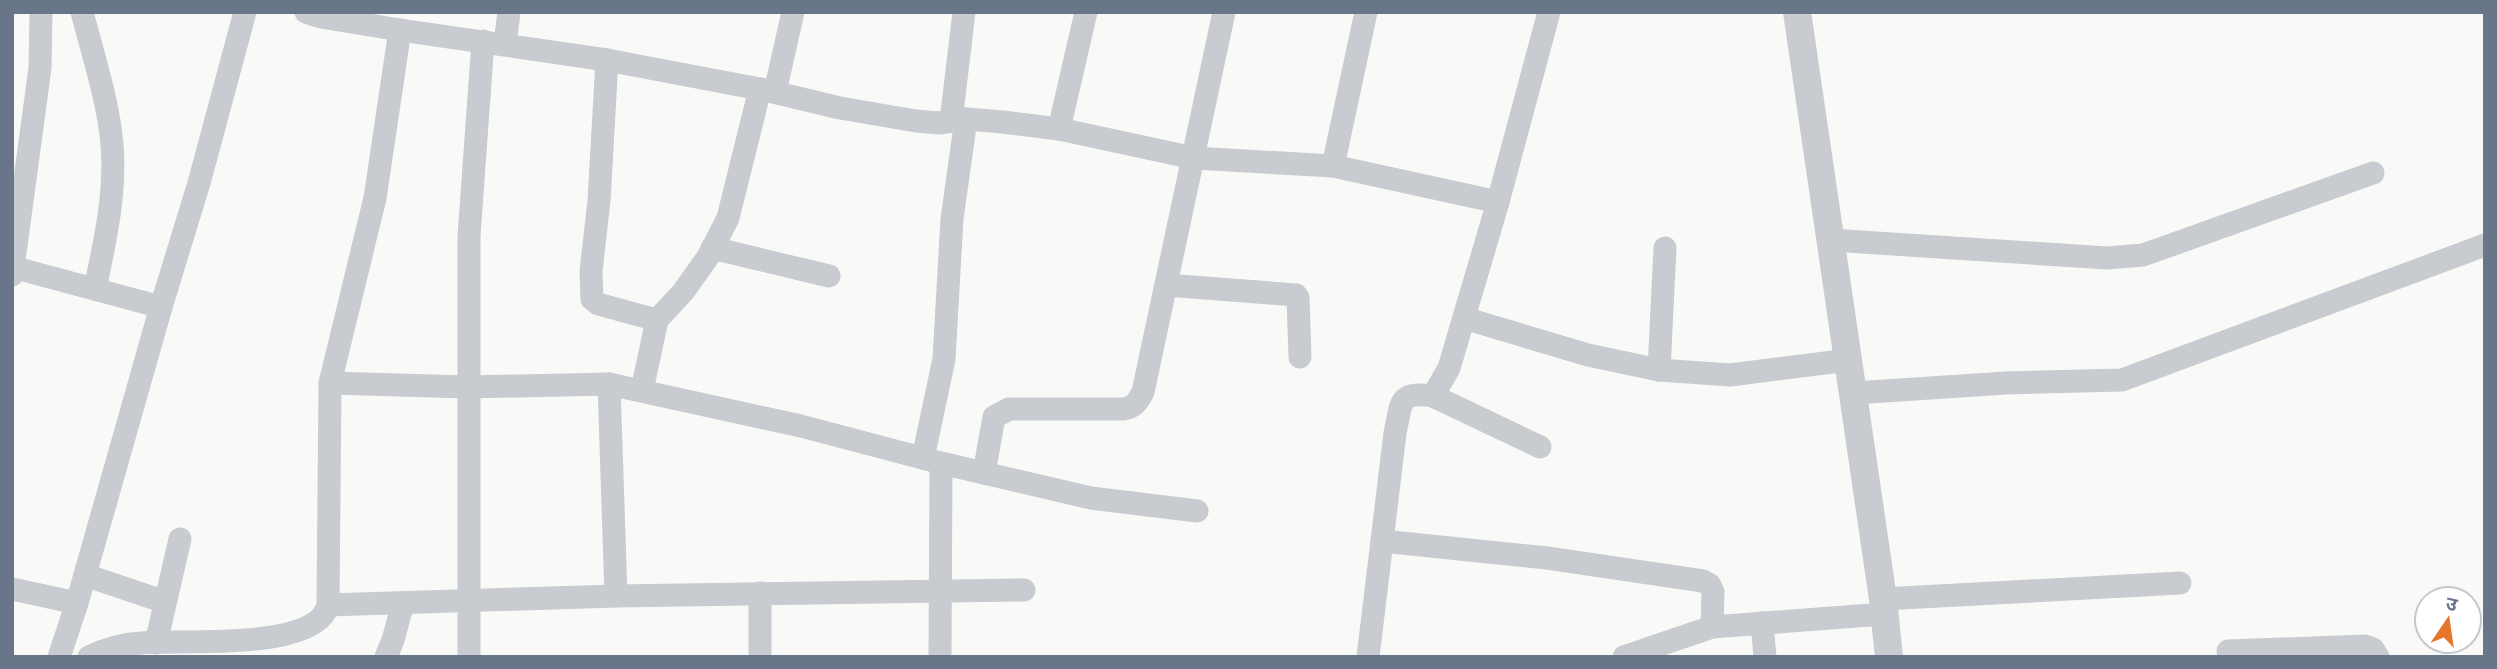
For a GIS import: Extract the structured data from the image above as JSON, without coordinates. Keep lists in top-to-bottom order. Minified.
{"north":"top"}
